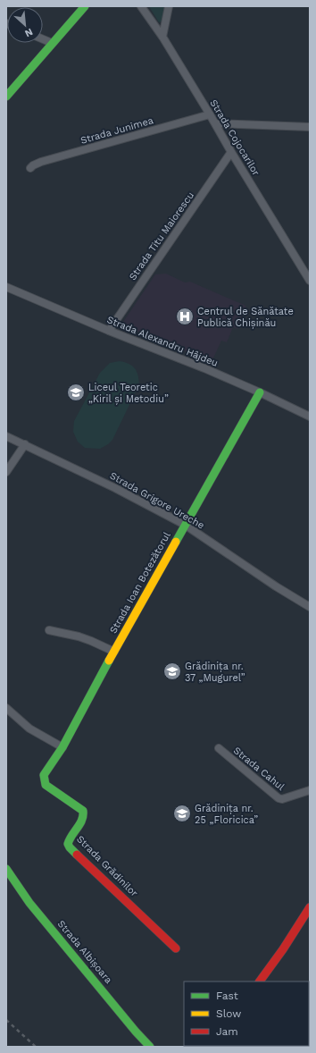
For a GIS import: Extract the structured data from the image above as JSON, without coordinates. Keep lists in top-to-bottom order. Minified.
{"streets":{"street":["Strada Junimea","Strada Cojocarilor","Strada Titu Maiorescu","Strada Alexandru Hâjdeu","Strada Grigore Ureche","Strada Ioan Botezătorul","Strada Cahul","Strada Grădinilor","Strada Albișoara"]},"crossings":[["Strada Junimea","Strada Cojocarilor"],["Strada Cojocarilor","Strada Titu Maiorescu"],["Strada Titu Maiorescu","Strada Alexandru Hâjdeu"],["Strada Alexandru Hâjdeu","Strada Ioan Botezătorul"],["Strada Grigore Ureche","Strada Ioan Botezătorul"],["Strada Ioan Botezătorul","Strada Grădinilor"]],"places":{"hospital":["Centrul de Sănătate Publică Chișinău"],"school or university":["Liceul Teoretic „Kiril și Metodiu”","Grădinița nr. 37 „Mugurel”","Grădinița nr. 25 „Floricica”"]},"legend":["Fast","Slow","Jam"],"north":"bottom right"}
